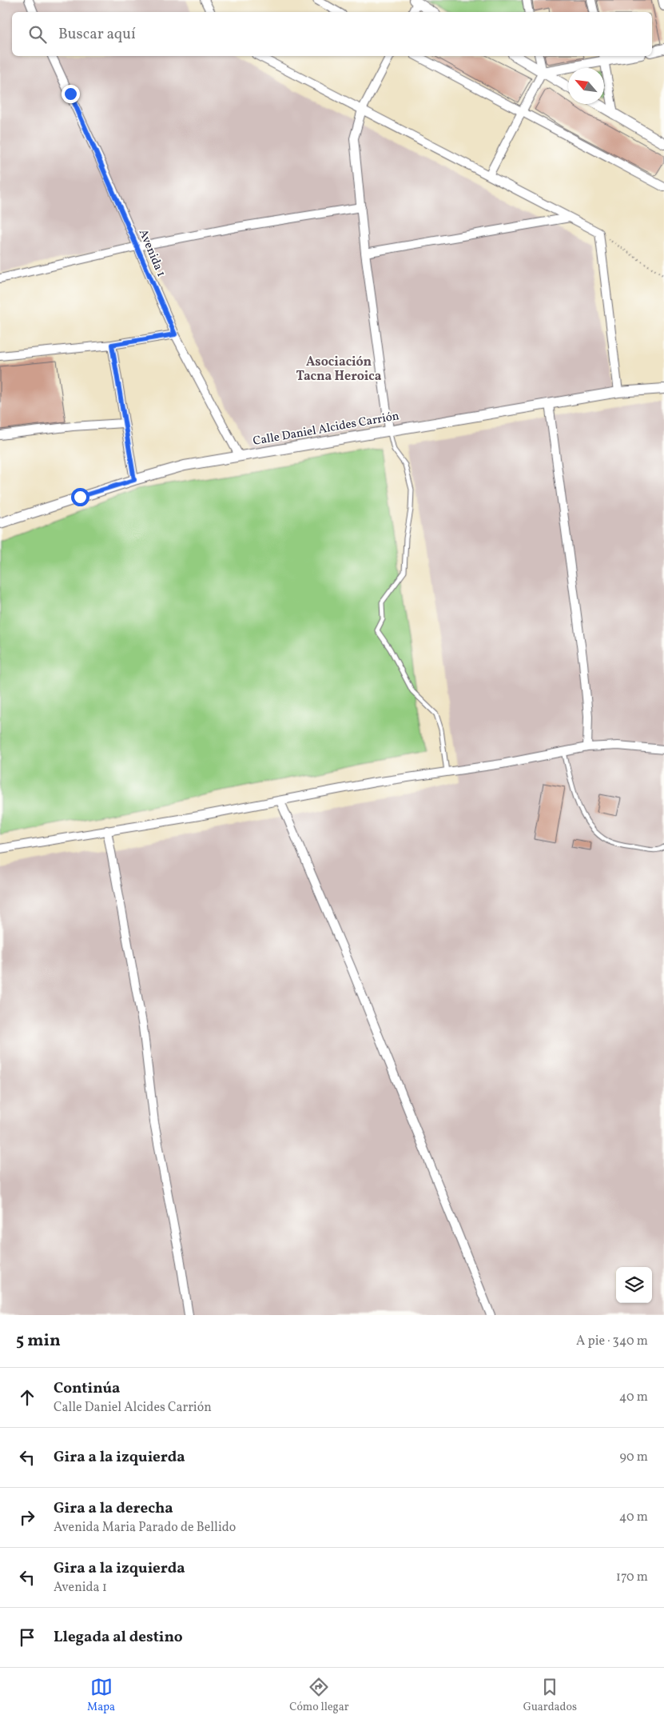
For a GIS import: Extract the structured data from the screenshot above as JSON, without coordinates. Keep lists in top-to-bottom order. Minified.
{"streets":{"street":["Avenida 1","Calle Daniel Alcides Carrión"]},"crossings":[["Avenida 1","Calle Daniel Alcides Carrión"]],"districts":["Asociación Tacna Heroica"],"north":"top left","page":{"search":"Buscar aquí","heading":["5 min","A pie · 340 m"],"list":[["Continúa","Calle Daniel Alcides Carrión","40 m"],["Gira a la izquierda","90 m"],["Gira a la derecha","Avenida Maria Parado de Bellido","40 m"],["Gira a la izquierda","Avenida 1","170 m"],"Llegada al destino"],"nav":["Mapa","Cómo llegar","Guardados"]}}
